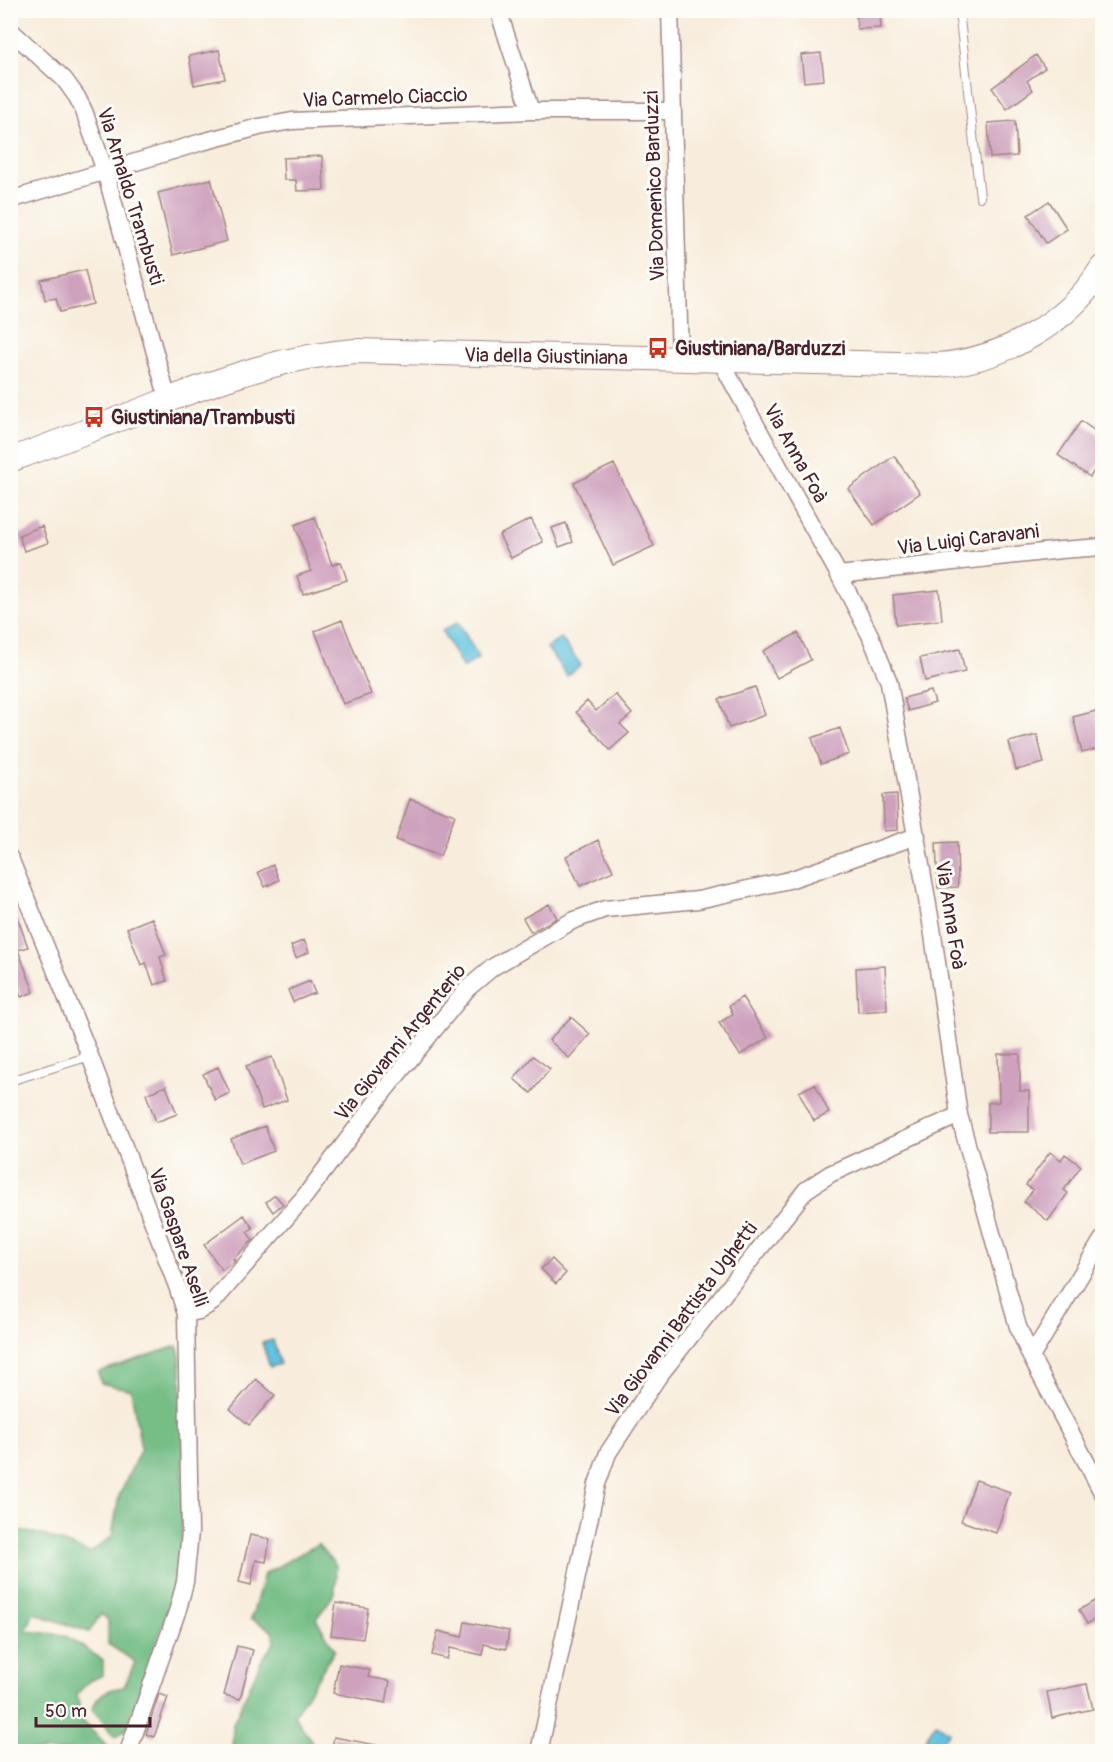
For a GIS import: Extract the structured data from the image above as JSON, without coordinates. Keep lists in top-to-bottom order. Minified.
{"streets":{"street":["Via Carmelo Ciaccio","Via Domenico Barduzzi","Via Arnaldo Trambusti","Via della Giustiniana","Via Anna Foà","Via Luigi Caravani","Via Giovanni Argenterio","Via Gaspare Aselli","Via Giovanni Battista Ughetti"]},"crossings":[["Via Carmelo Ciaccio","Via Domenico Barduzzi"],["Via Carmelo Ciaccio","Via Arnaldo Trambusti"],["Via Domenico Barduzzi","Via della Giustiniana"],["Via Arnaldo Trambusti","Via della Giustiniana"],["Via della Giustiniana","Via Anna Foà"],["Via Anna Foà","Via Luigi Caravani"],["Via Anna Foà","Via Giovanni Argenterio"],["Via Anna Foà","Via Giovanni Battista Ughetti"],["Via Giovanni Argenterio","Via Gaspare Aselli"]],"places":{"bus stop":["Giustiniana/Barduzzi","Giustiniana/Trambusti"]},"scale_bar":"50 m"}
